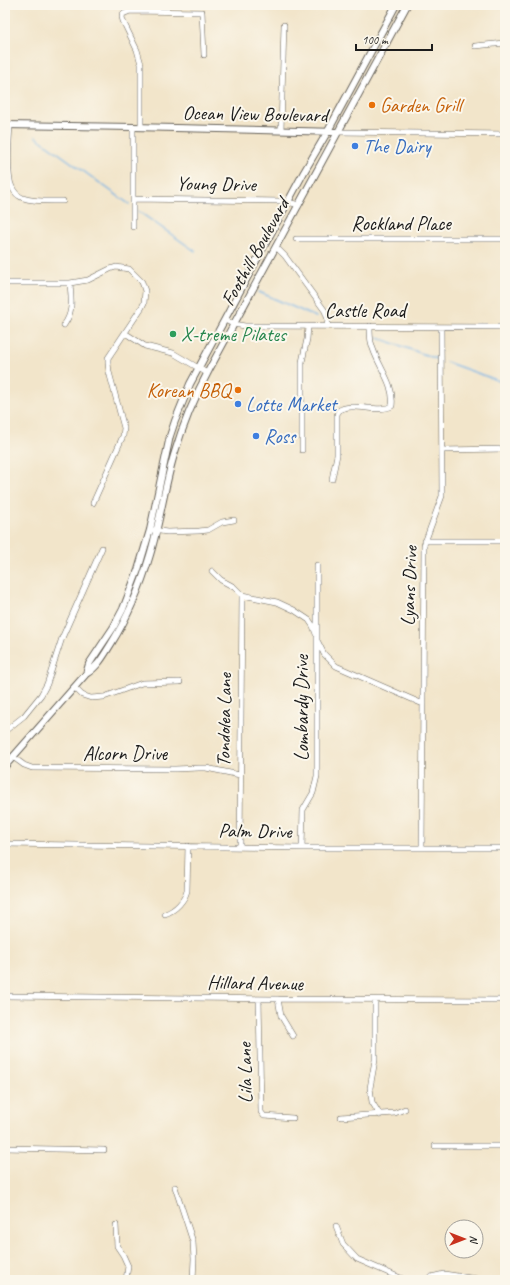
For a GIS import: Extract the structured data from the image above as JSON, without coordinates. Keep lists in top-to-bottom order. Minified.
{"streets":{"main road":["Ocean View Boulevard","Foothill Boulevard"],"street":["Young Drive","Rockland Place","Castle Road","Lyans Drive","Lombardy Drive","Tondolea Lane","Alcorn Drive","Palm Drive","Hillard Avenue","Lila Lane"]},"crossings":[["Ocean View Boulevard","Foothill Boulevard"],["Young Drive","Foothill Boulevard"],["Foothill Boulevard","Castle Road"],["Foothill Boulevard","Alcorn Drive"],["Castle Road","Lyans Drive"],["Lyans Drive","Palm Drive"],["Lombardy Drive","Palm Drive"],["Tondolea Lane","Alcorn Drive"],["Tondolea Lane","Palm Drive"],["Hillard Avenue","Lila Lane"]],"places":["Garden Grill","The Dairy","X-treme Pilates","Korean BBQ","Lotte Market","Ross"],"scale_bar":"100 m","north":"right"}
